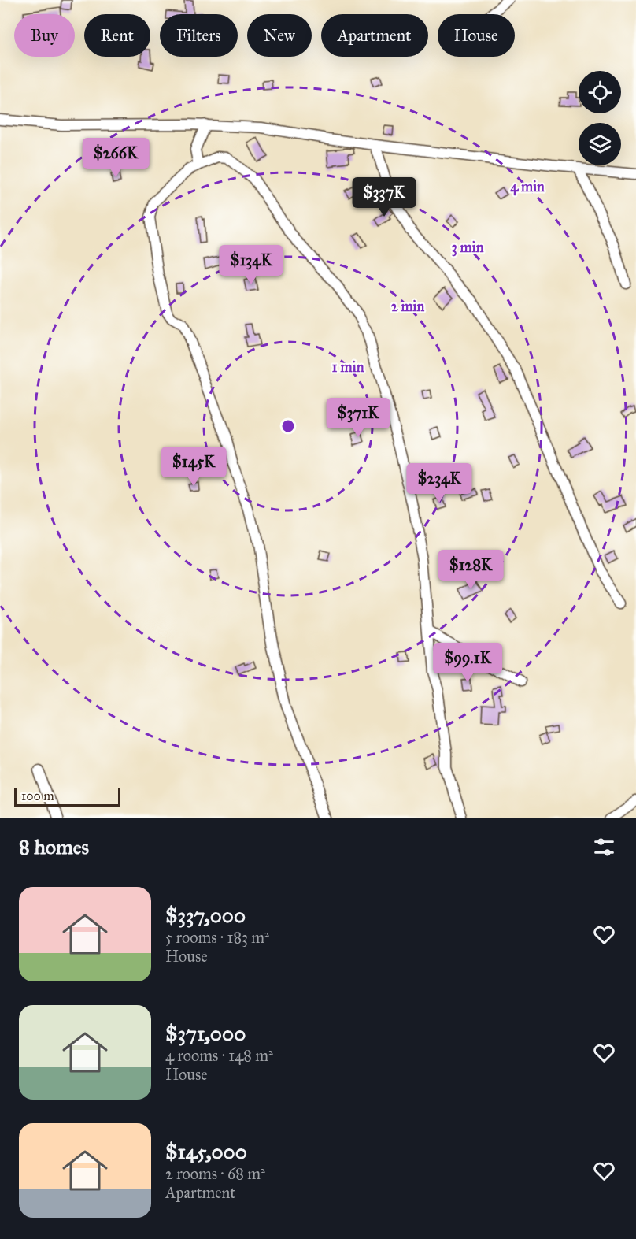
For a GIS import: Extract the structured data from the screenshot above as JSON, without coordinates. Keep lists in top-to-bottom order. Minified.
{"scale_bar":"100 m","page":{"chip":["Buy","Rent","Filters","New","Apartment","House"],"price":["$266K","$337K","$134K","$371K","$145K","$234K","$128K","$99.1K"],"scale":"100 m","heading":"8 homes","list":[{"name":"$337,000","note":"5 rooms · 183 m² · House"},{"name":"$371,000","note":"4 rooms · 148 m² · House"},{"name":"$145,000","note":"2 rooms · 68 m² · Apartment"}]},"rings":["4 min","3 min","2 min","1 min"]}
